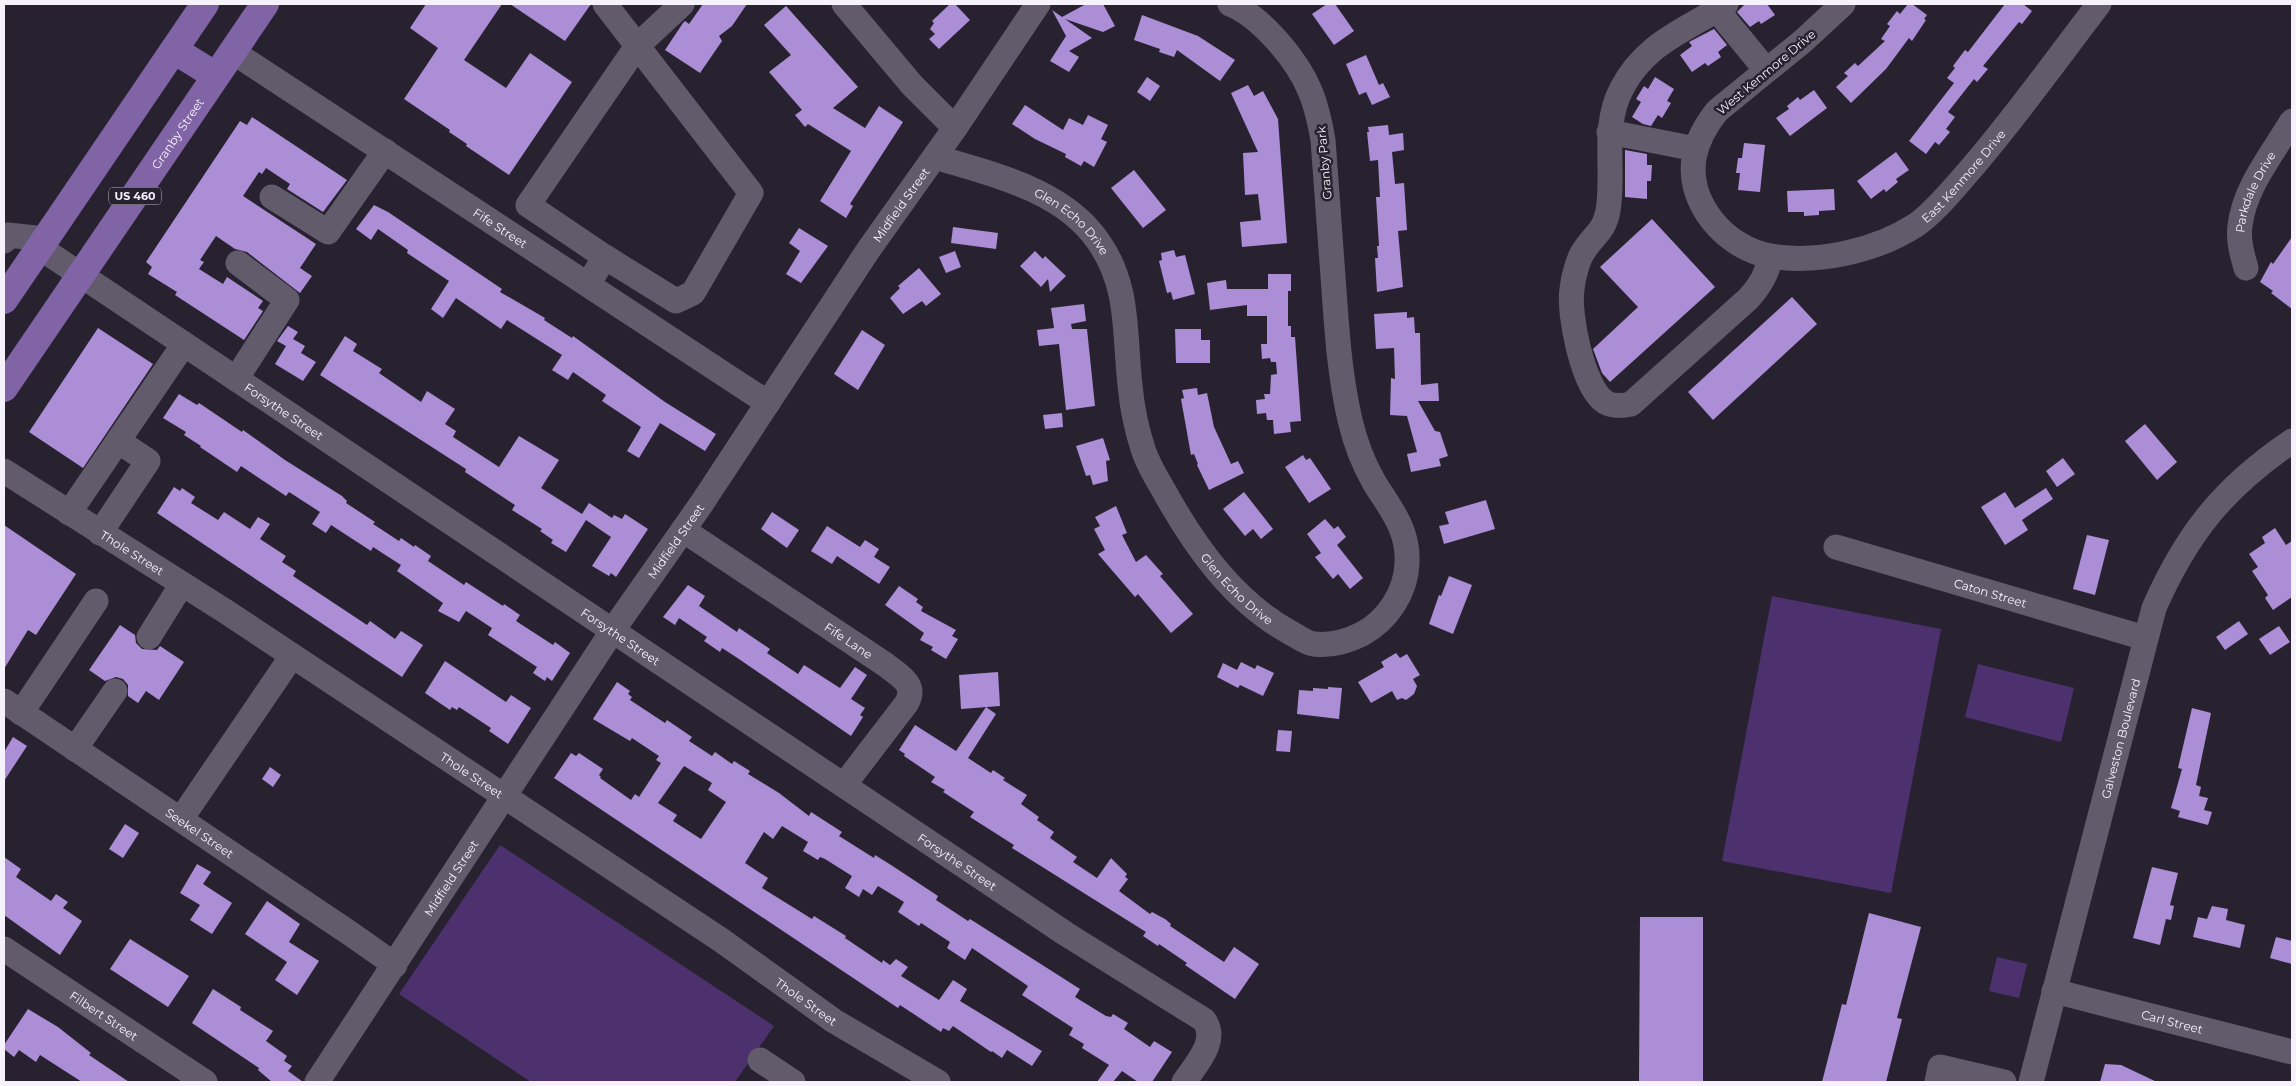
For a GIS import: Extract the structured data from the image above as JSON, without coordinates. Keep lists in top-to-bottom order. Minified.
{"streets":{"main road":["Granby Street","US 460"],"street":["West Kenmore Drive","Granby Park","East Kenmore Drive","Parkdale Drive","Midfield Street","Glen Echo Drive","Fife Street","Forsythe Street","Thole Street","Caton Street","Fife Lane","Galveston Boulevard","Seekel Street","Filbert Street","Carl Street"]},"crossings":[["West Kenmore Drive","East Kenmore Drive"],["Granby Street","Fife Street"],["Granby Street","Forsythe Street"],["Granby Park","Glen Echo Drive"],["Midfield Street","Glen Echo Drive"],["Midfield Street","Fife Street"],["Midfield Street","Forsythe Street"],["Midfield Street","Thole Street"],["Midfield Street","Fife Lane"],["Midfield Street","Seekel Street"],["Forsythe Street","Fife Lane"],["Caton Street","Galveston Boulevard"],["Galveston Boulevard","Carl Street"]]}
